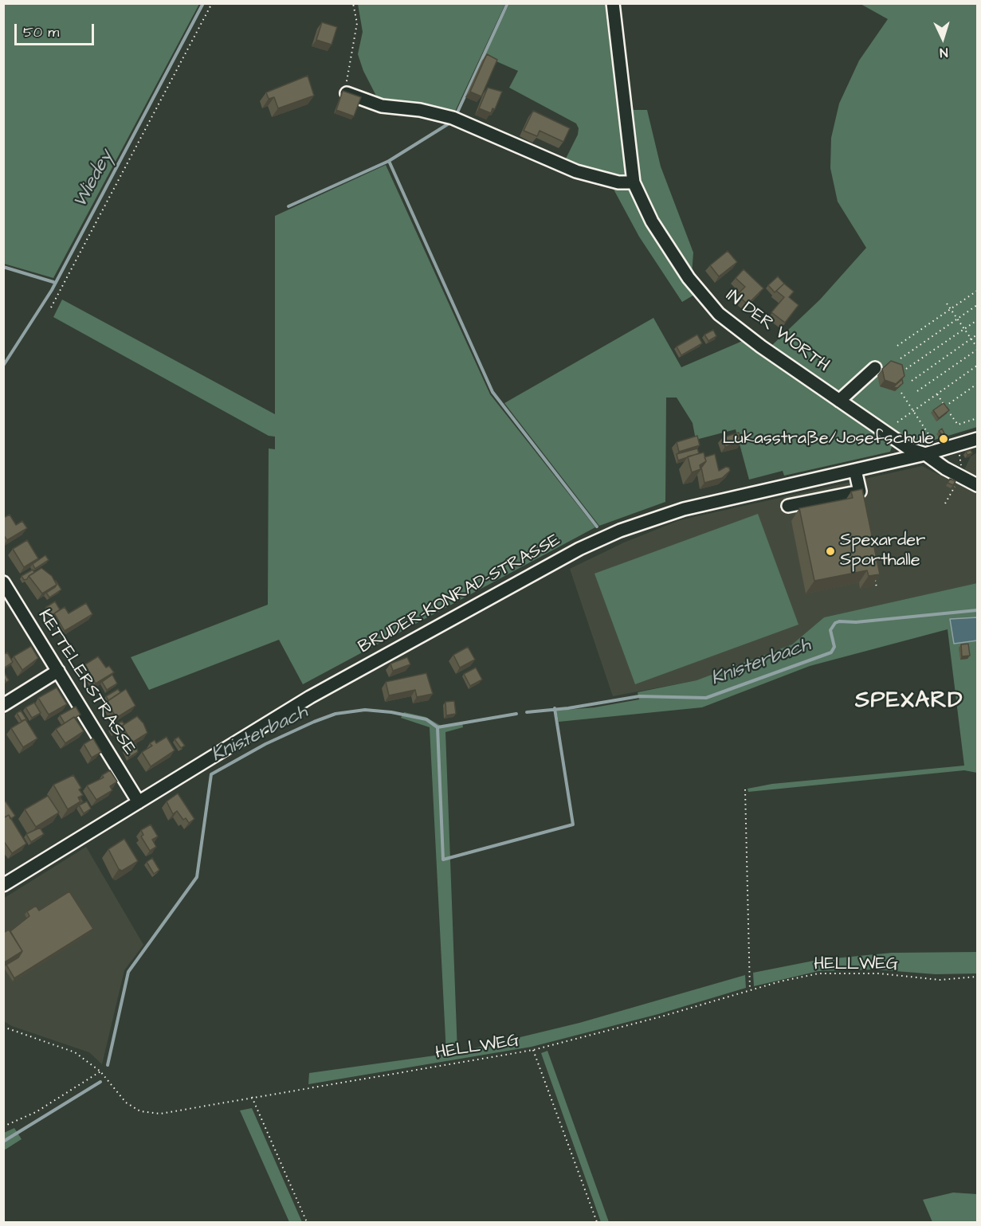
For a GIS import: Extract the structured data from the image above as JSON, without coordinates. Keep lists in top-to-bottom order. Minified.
{"streets":{"street":["IN DER WORTH","BRUDER-KONRAD-STRASSE","KETTELERSTRASSE"],"path":["HELLWEG"]},"crossings":[["IN DER WORTH","BRUDER-KONRAD-STRASSE"],["BRUDER-KONRAD-STRASSE","KETTELERSTRASSE"]],"districts":["SPEXARD"],"water":["Wiedey","Knisterbach"],"places":["Lukasstraße/Josefschule","Spexarder Sporthalle"],"scale_bar":"50 m","north":"bottom"}
